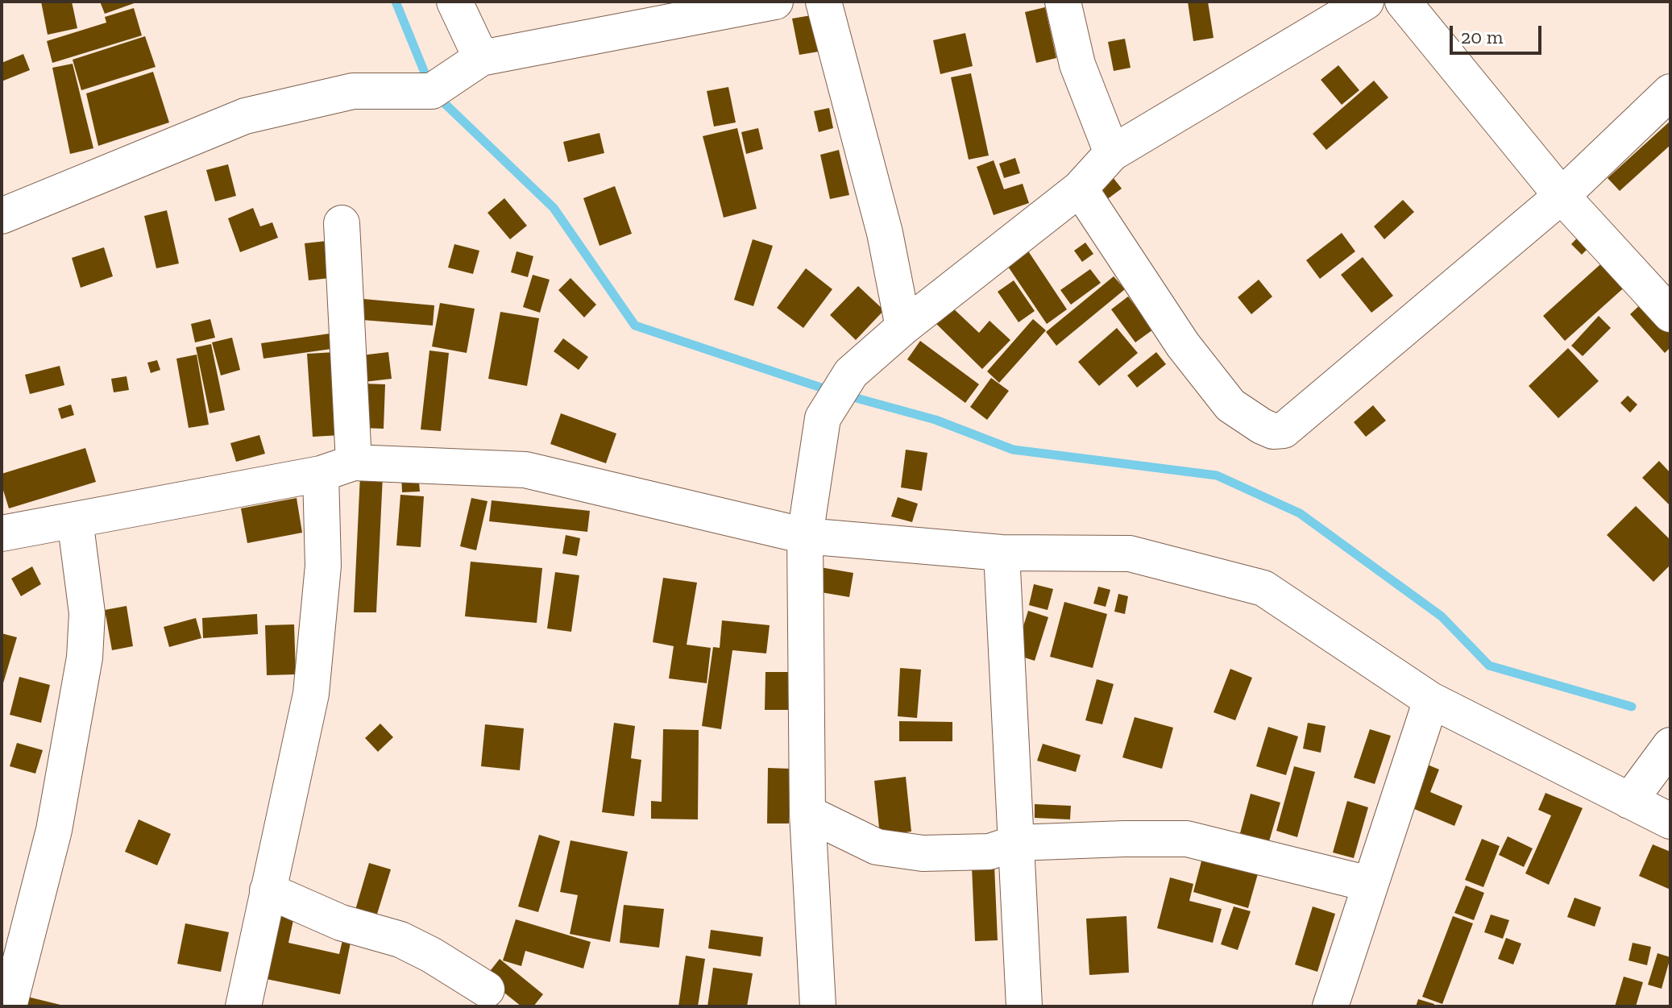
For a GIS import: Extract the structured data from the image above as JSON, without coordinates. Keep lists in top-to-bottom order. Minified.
{"scale_bar":"20 m"}
